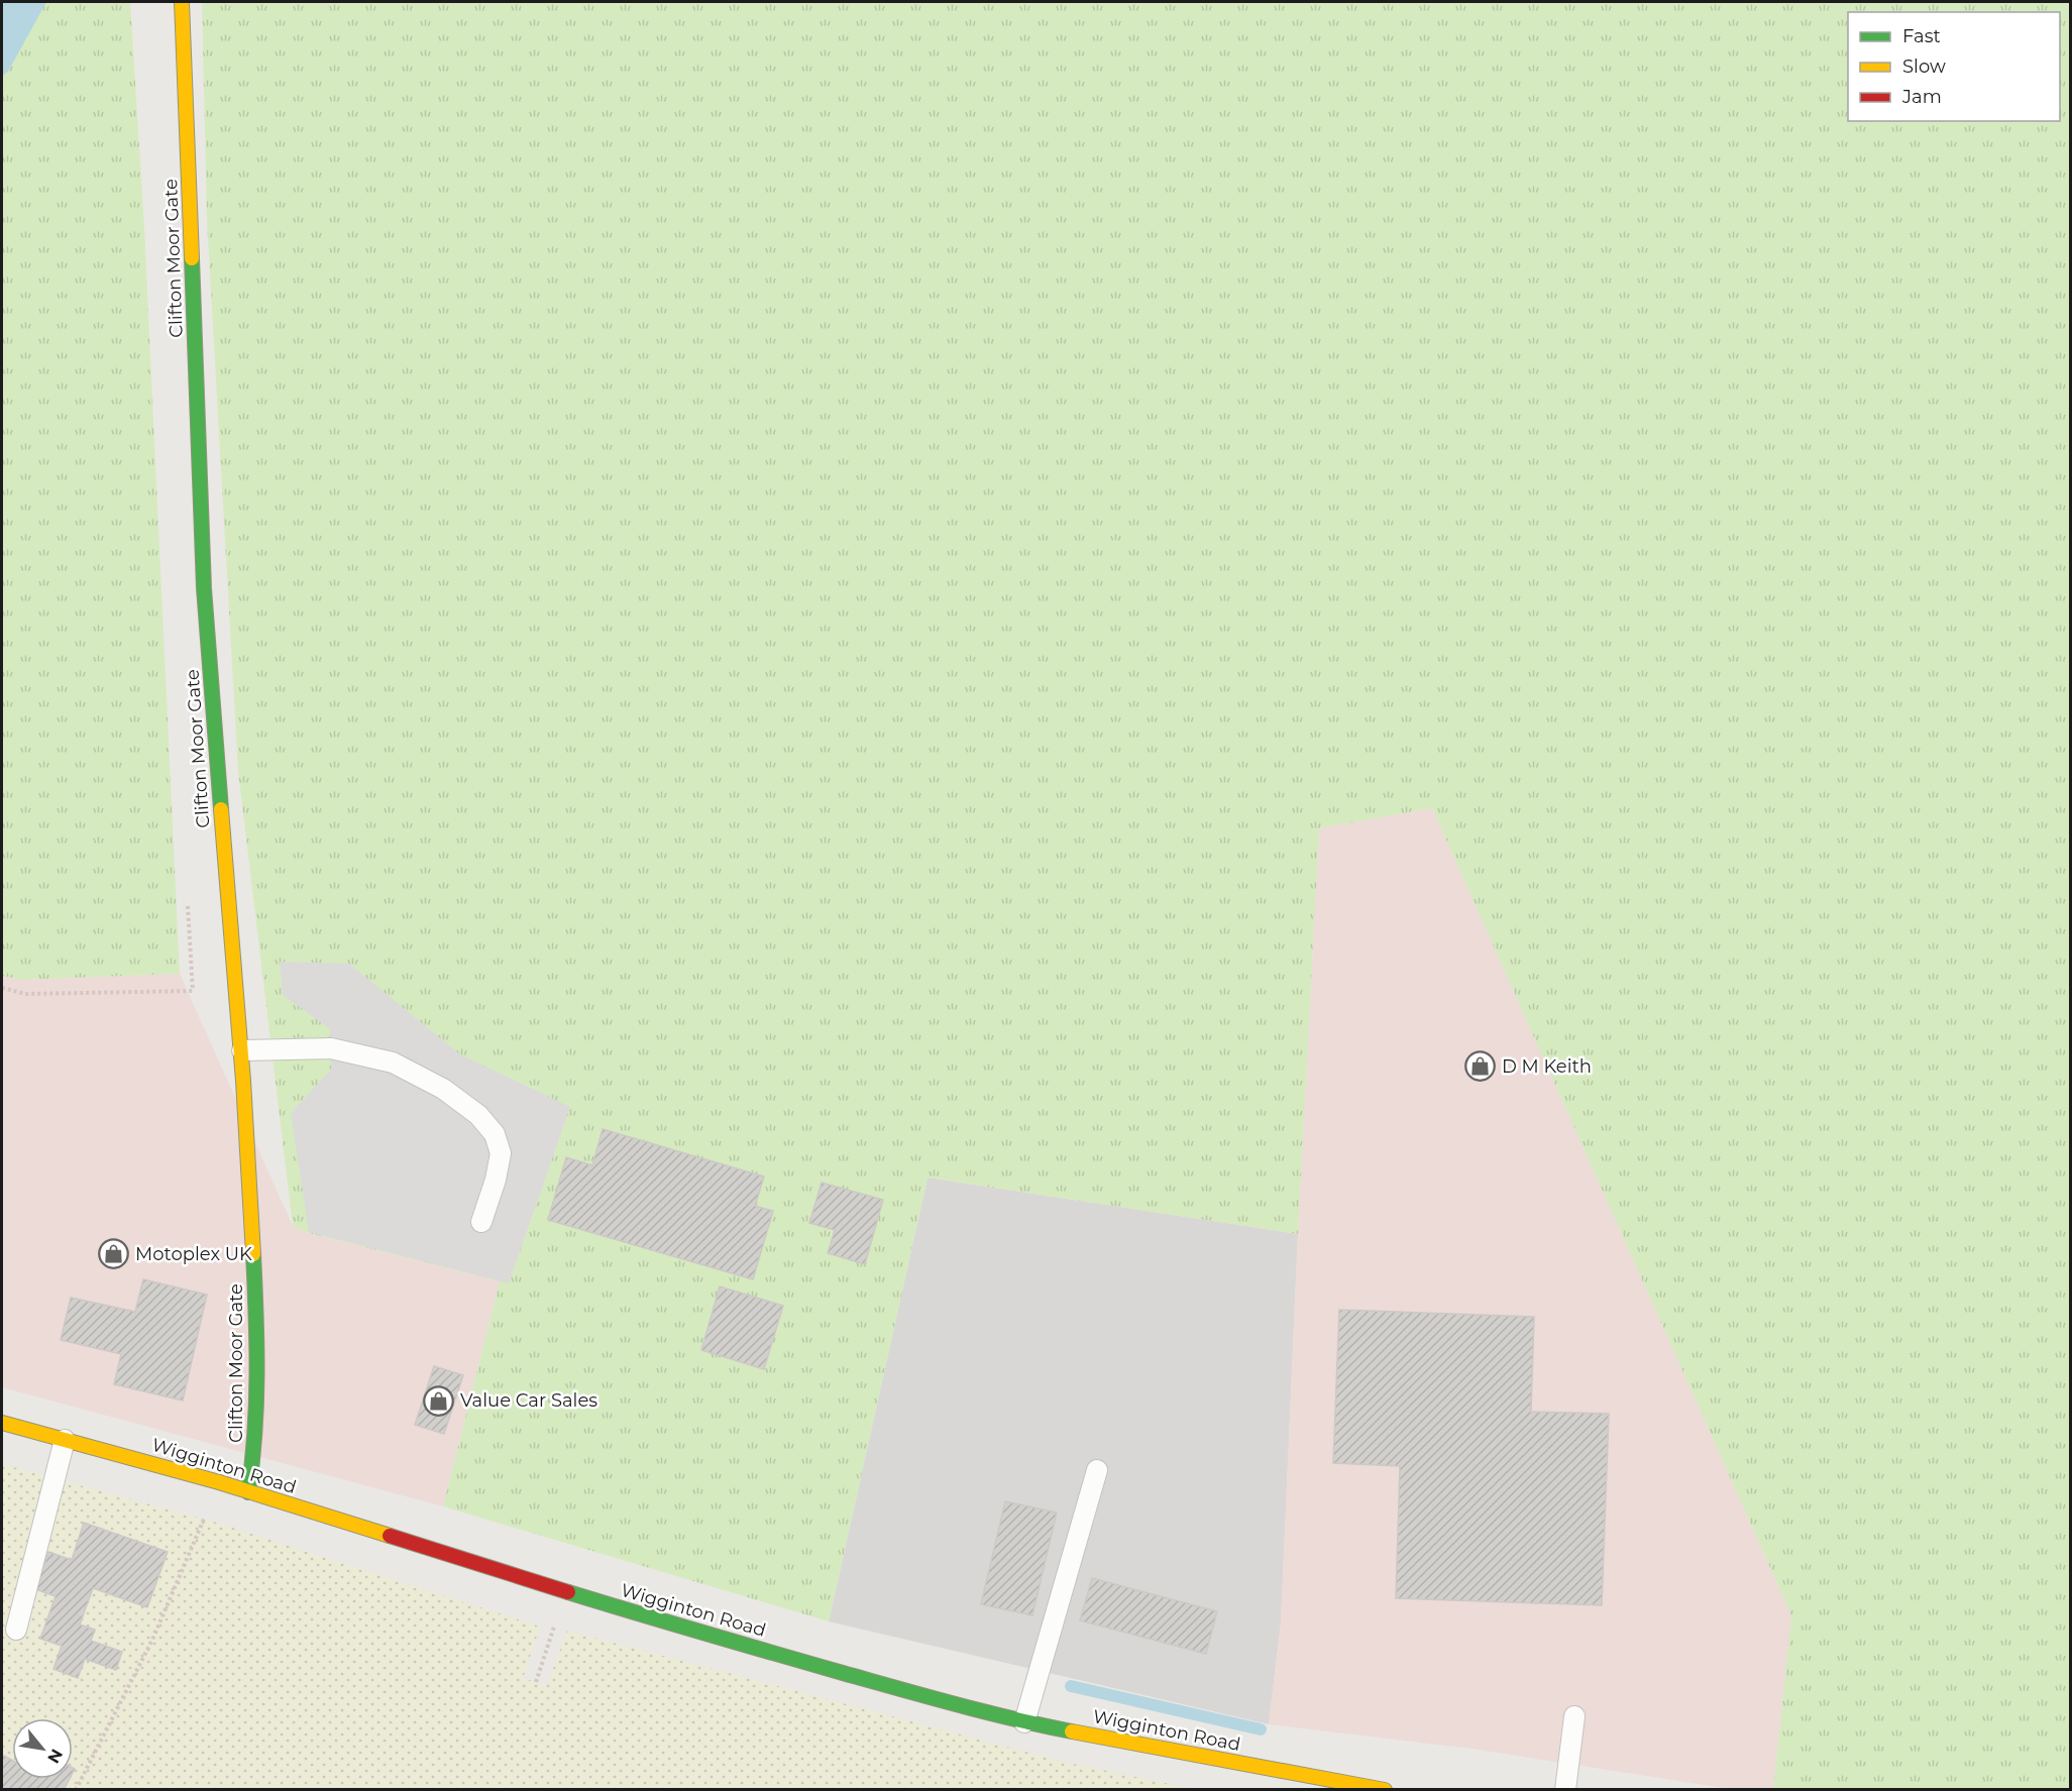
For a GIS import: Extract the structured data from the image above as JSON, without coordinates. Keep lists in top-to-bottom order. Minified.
{"streets":{"street":["Clifton Moor Gate","Wigginton Road"]},"crossings":[["Clifton Moor Gate","Wigginton Road"]],"places":{"shop":["D M Keith","Motoplex UK","Value Car Sales"]},"legend":["Fast","Slow","Jam"],"north":"bottom right"}
